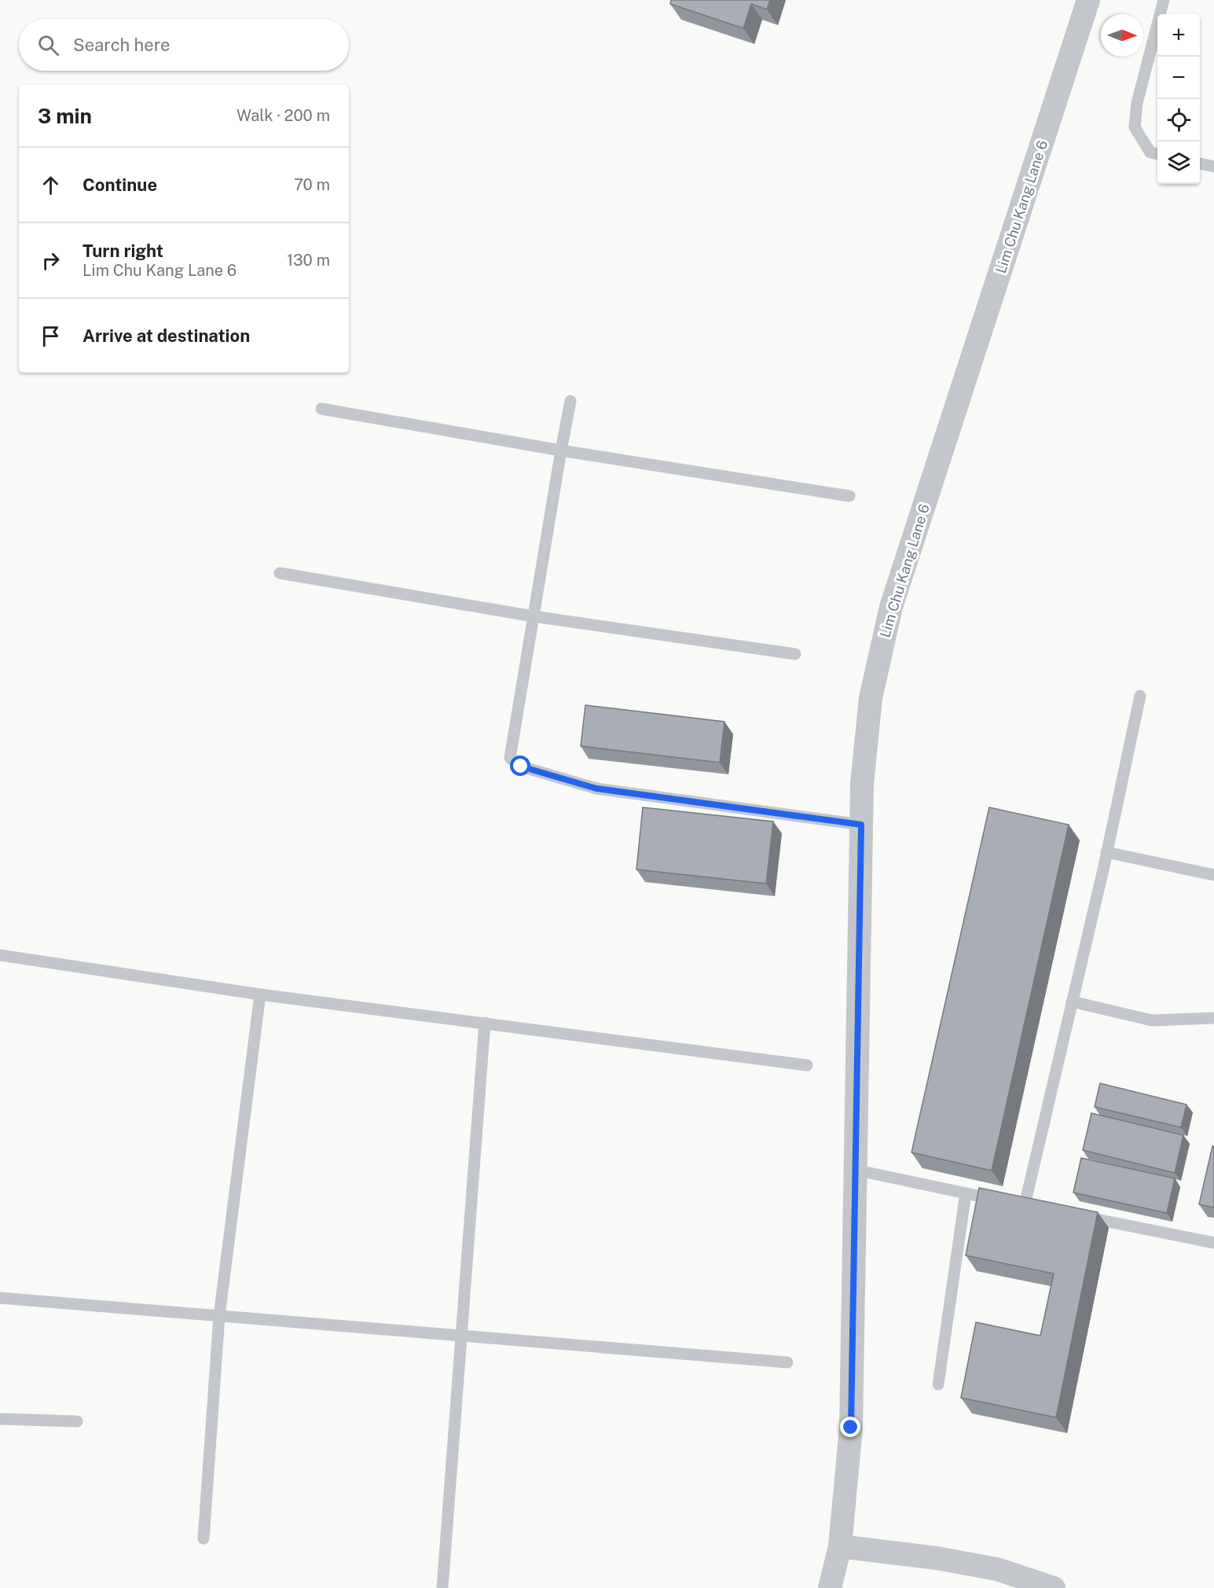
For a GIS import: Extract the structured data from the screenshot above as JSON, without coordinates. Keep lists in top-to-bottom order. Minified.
{"streets":{"street":["Lim Chu Kang Lane 6"]},"north":"right","page":{"map_buttons":["+","−"],"search":"Search here","heading":["3 min","Walk · 200 m"],"list":[["Continue","70 m"],["Turn right","Lim Chu Kang Lane 6","130 m"],"Arrive at destination"]}}
